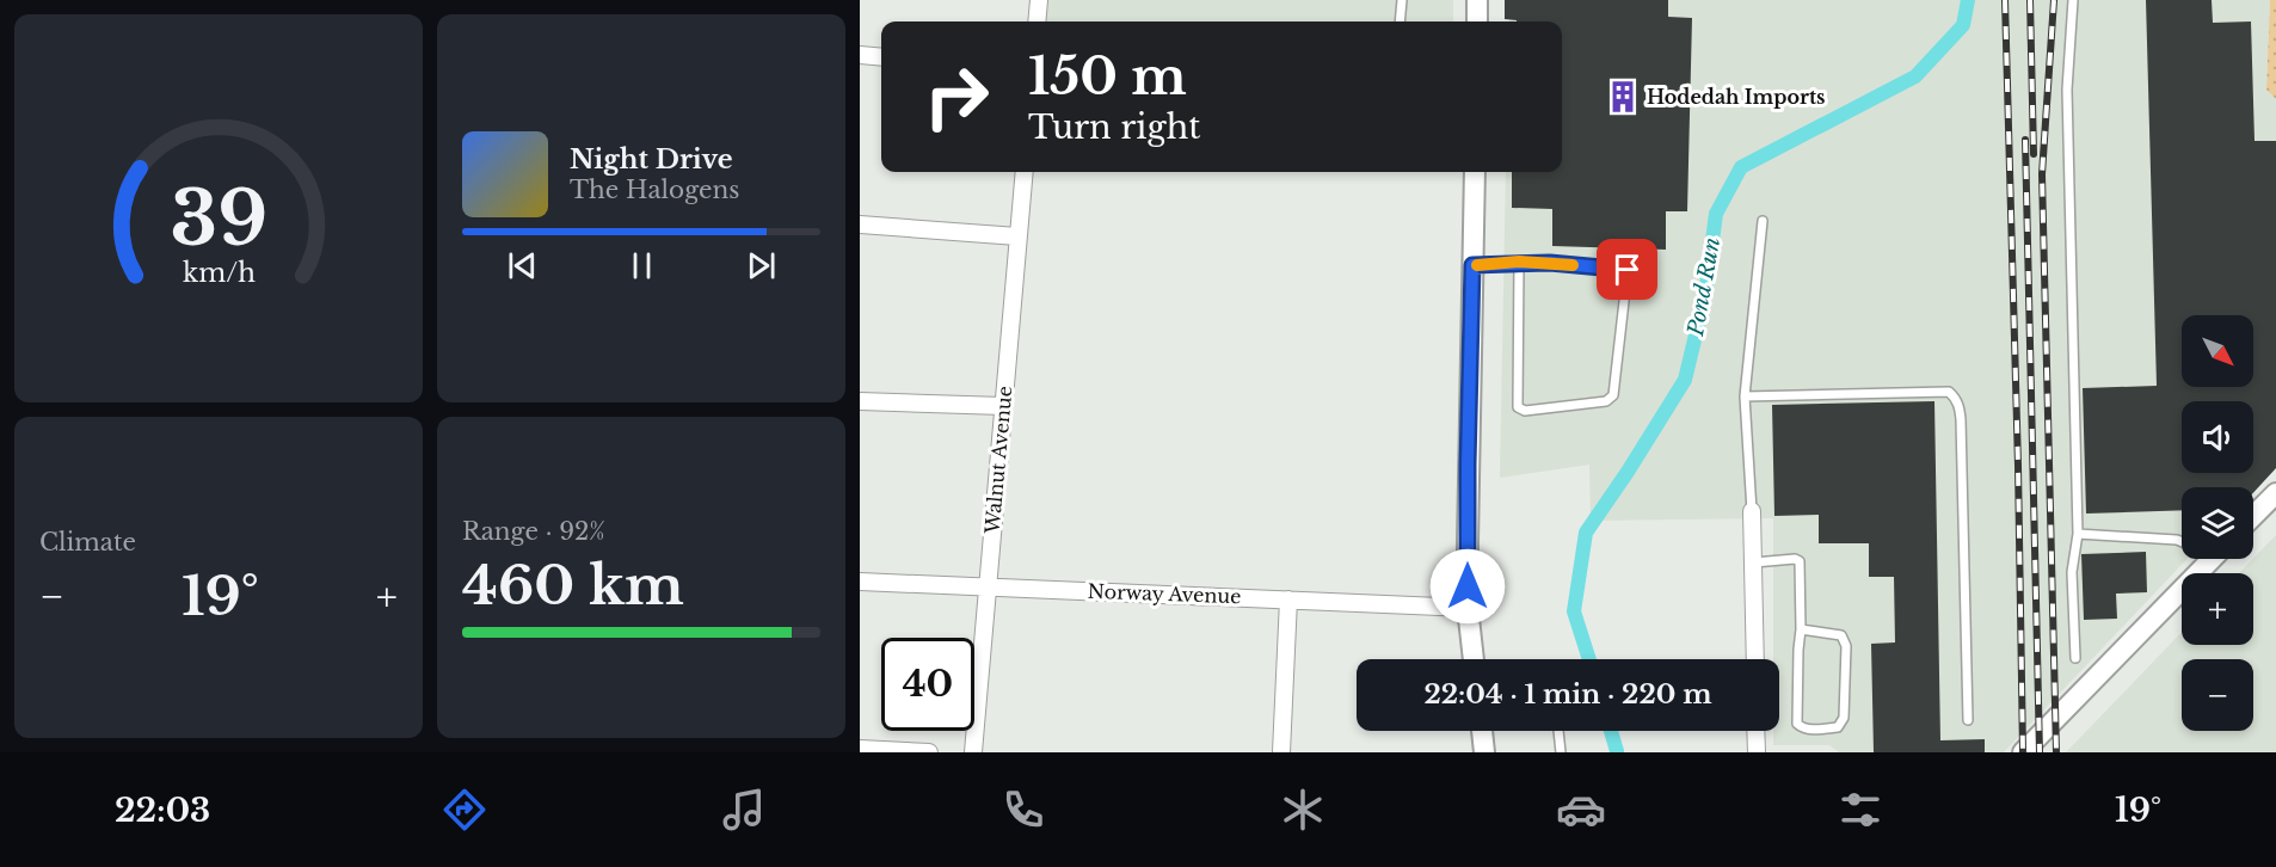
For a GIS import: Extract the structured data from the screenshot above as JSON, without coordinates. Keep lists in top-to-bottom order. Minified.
{"streets":{"street":["Walnut Avenue","Norway Avenue"]},"crossings":[["Walnut Avenue","Norway Avenue"]],"water":["Pond Run"],"places":{"building":["Hodedah Imports"]},"north":"bottom right","page":{"turn":["150 m","Turn right"],"song":["Night Drive","The Halogens"],"map_buttons":["+","−"],"tile":["Climate",["Range · 92%","460 km"]],"heat":["−","19°","+"],"limit":"40","trip":"22:04 · 1 min · 220 m","tabs":["22:03","19°"],"gauge":["39","km/h"]}}
